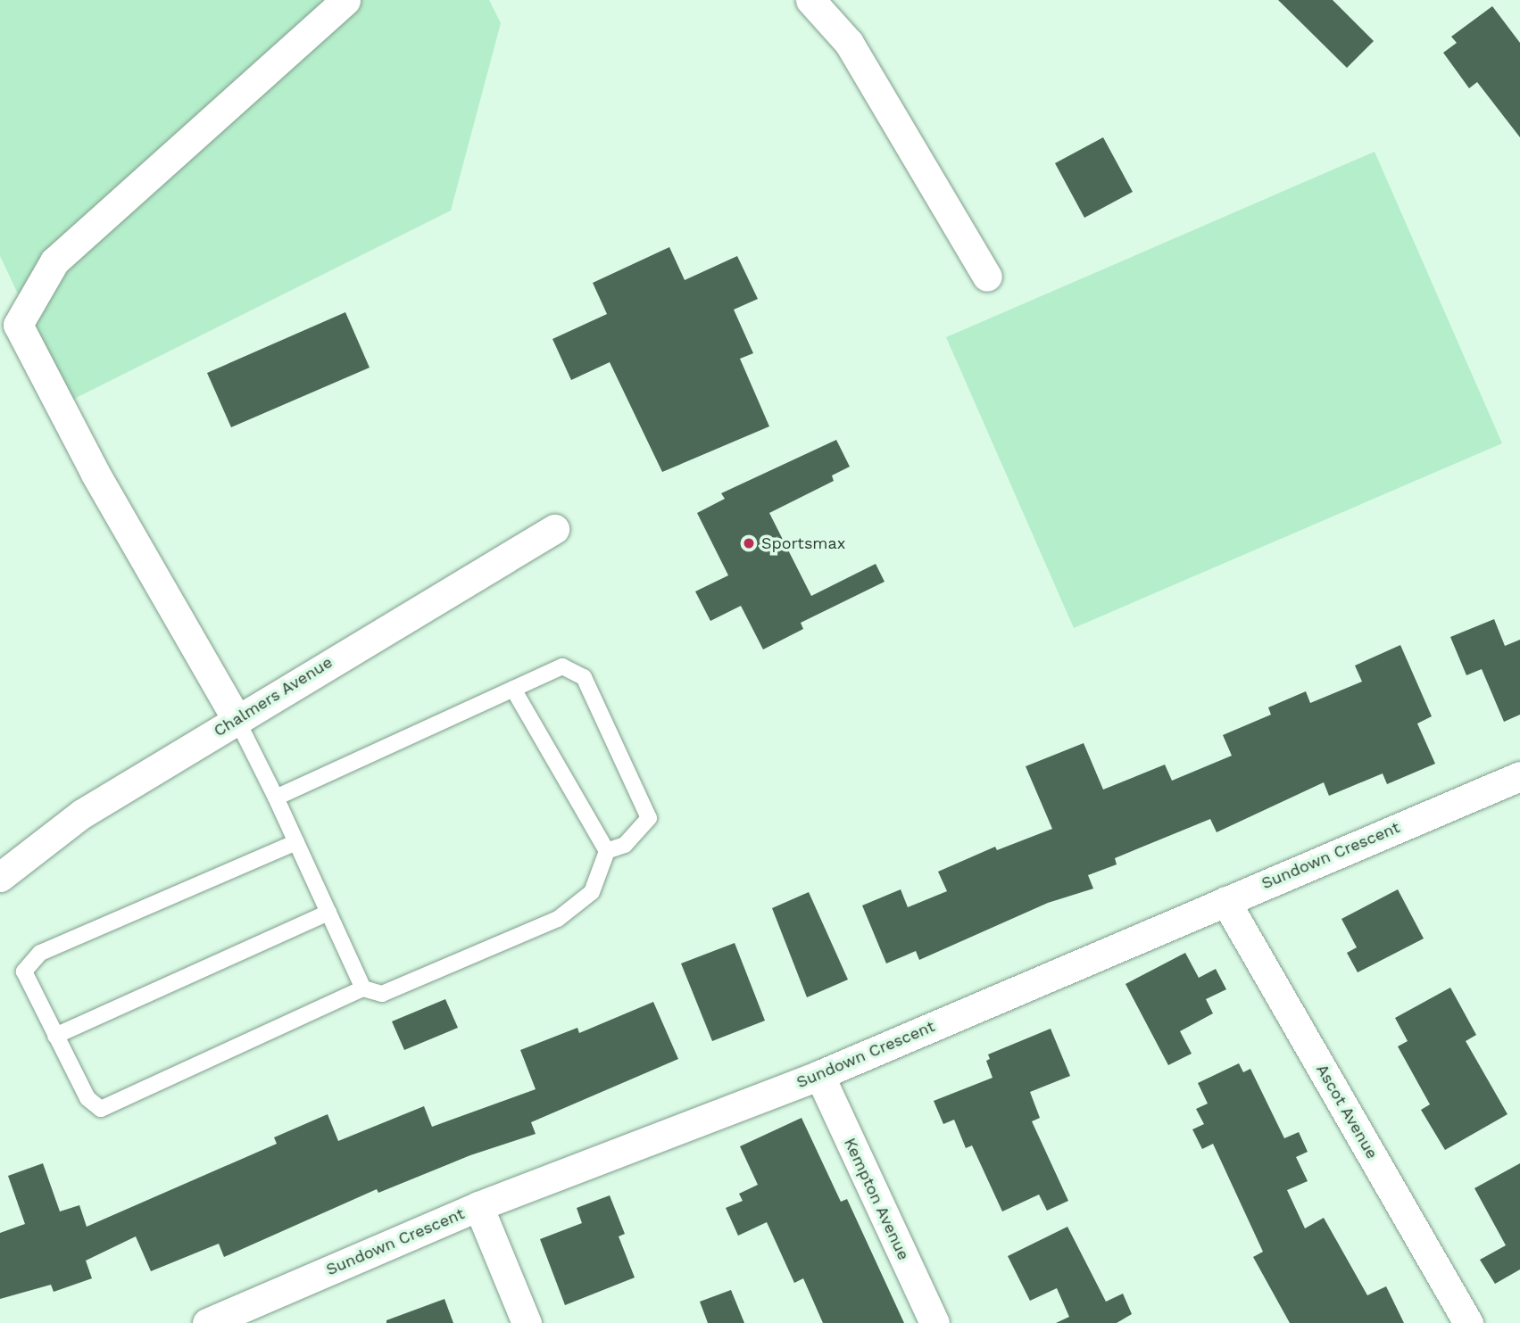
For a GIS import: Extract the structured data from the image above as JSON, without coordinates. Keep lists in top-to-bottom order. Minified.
{"streets":{"street":["Chalmers Avenue","Sundown Crescent","Ascot Avenue","Kempton Avenue"]},"crossings":[["Sundown Crescent","Ascot Avenue"],["Sundown Crescent","Kempton Avenue"]],"places":["Sportsmax"]}
